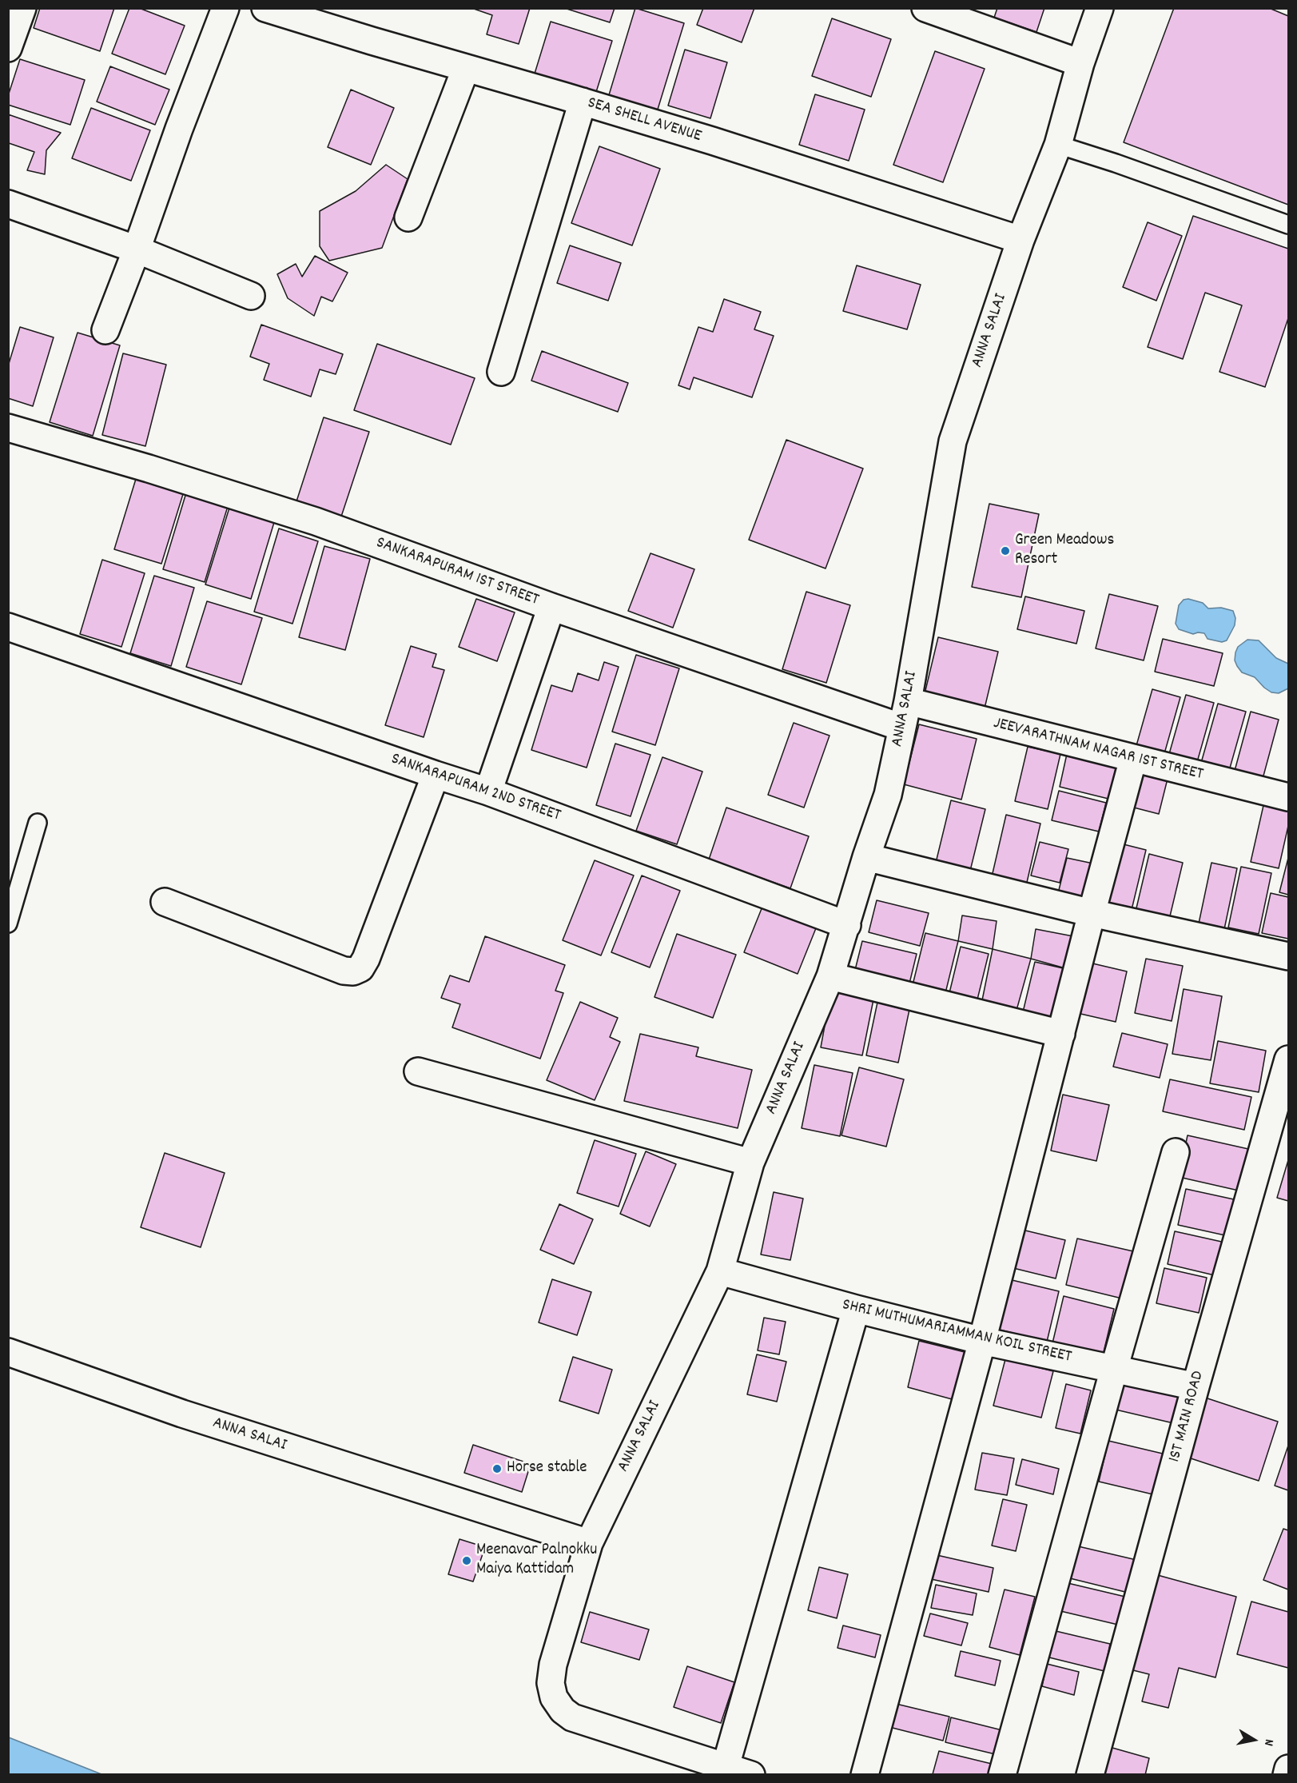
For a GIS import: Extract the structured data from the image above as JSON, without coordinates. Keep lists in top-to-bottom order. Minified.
{"streets":{"street":["SEA SHELL AVENUE","ANNA SALAI","SANKARAPURAM 1ST STREET","JEEVARATHNAM NAGAR 1ST STREET","SANKARAPURAM 2ND STREET","SHRI MUTHUMARIAMMAN KOIL STREET","1ST MAIN ROAD"]},"crossings":[["SEA SHELL AVENUE","ANNA SALAI"],["ANNA SALAI","SANKARAPURAM 1ST STREET"],["ANNA SALAI","JEEVARATHNAM NAGAR 1ST STREET"],["ANNA SALAI","SANKARAPURAM 2ND STREET"],["ANNA SALAI","SHRI MUTHUMARIAMMAN KOIL STREET"],["SHRI MUTHUMARIAMMAN KOIL STREET","1ST MAIN ROAD"]],"places":["Green Meadows Resort","Horse stable","Meenavar Palnokku Maiya Kattidam"],"north":"right"}
